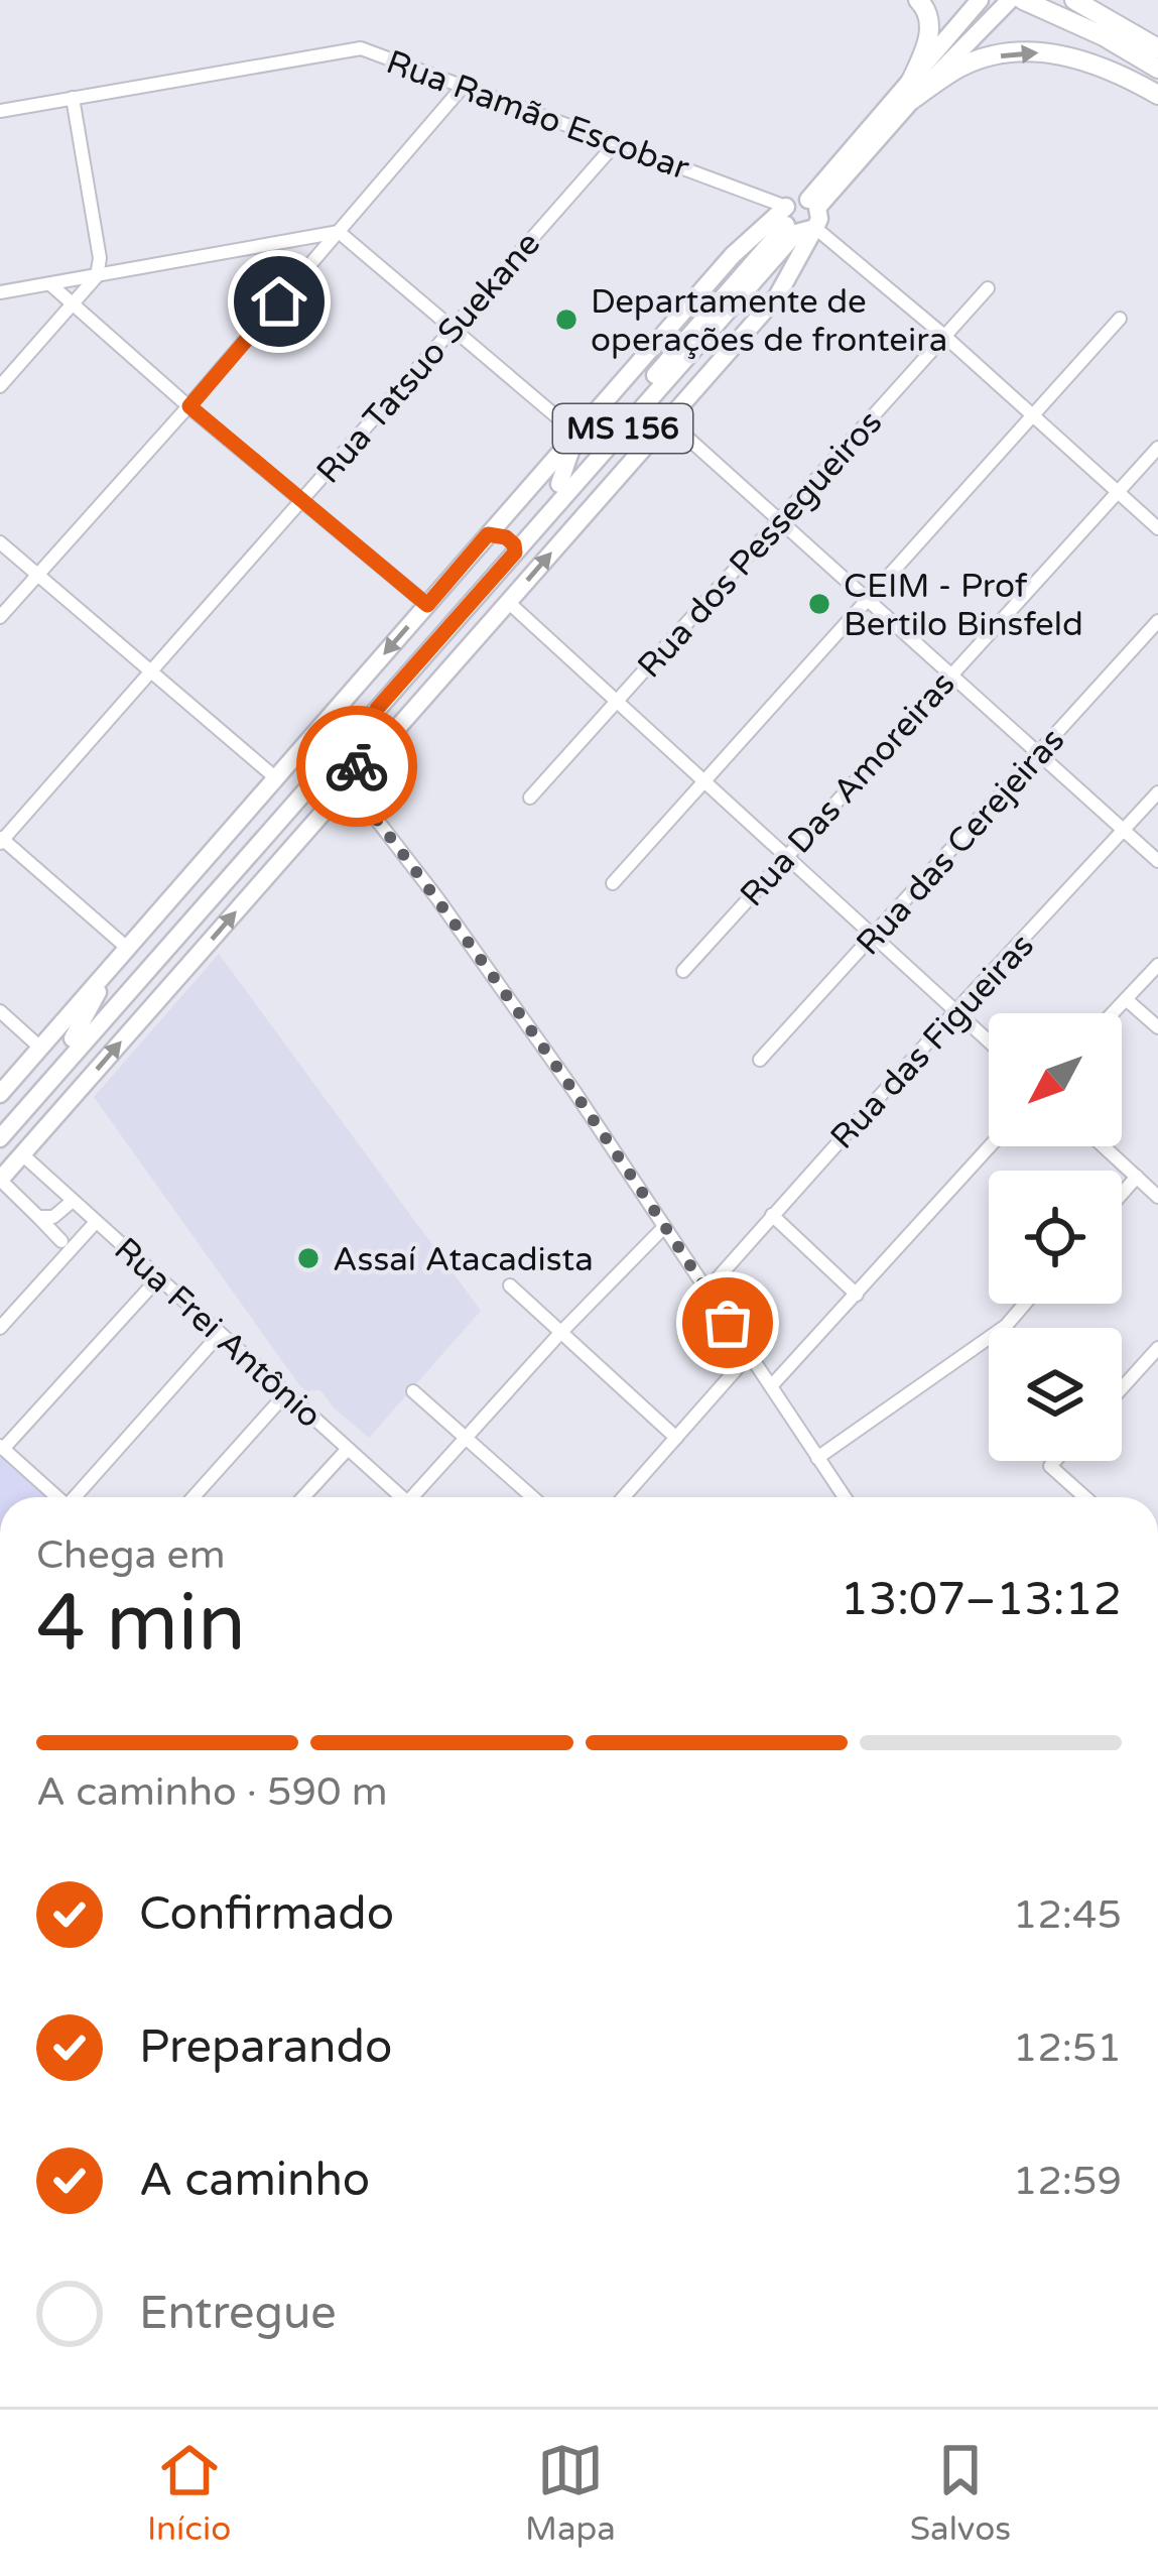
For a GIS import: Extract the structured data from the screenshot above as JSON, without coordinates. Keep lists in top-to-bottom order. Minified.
{"streets":{"main road":["MS 156"],"street":["Rua Ramão Escobar","Rua Tatsuo Suekane","Rua dos Pessegueiros","Rua Das Amoreiras","Rua das Cerejeiras","Rua das Figueiras","Rua Frei Antônio"]},"crossings":[["Rua Ramão Escobar","Rua Tatsuo Suekane"],["Rua Ramão Escobar","MS 156"]],"places":["Departamente de operações de fronteira","CEIM - Prof Bertilo Binsfeld","Assaí Atacadista"],"north":"bottom left","page":{"heading":["4 min","Chega em","13:07–13:12"],"bar":"A caminho · 590 m","list":[["Confirmado","12:45"],["Preparando","12:51"],["A caminho","12:59"],"Entregue"],"tabs":["Início","Mapa","Salvos"]}}
